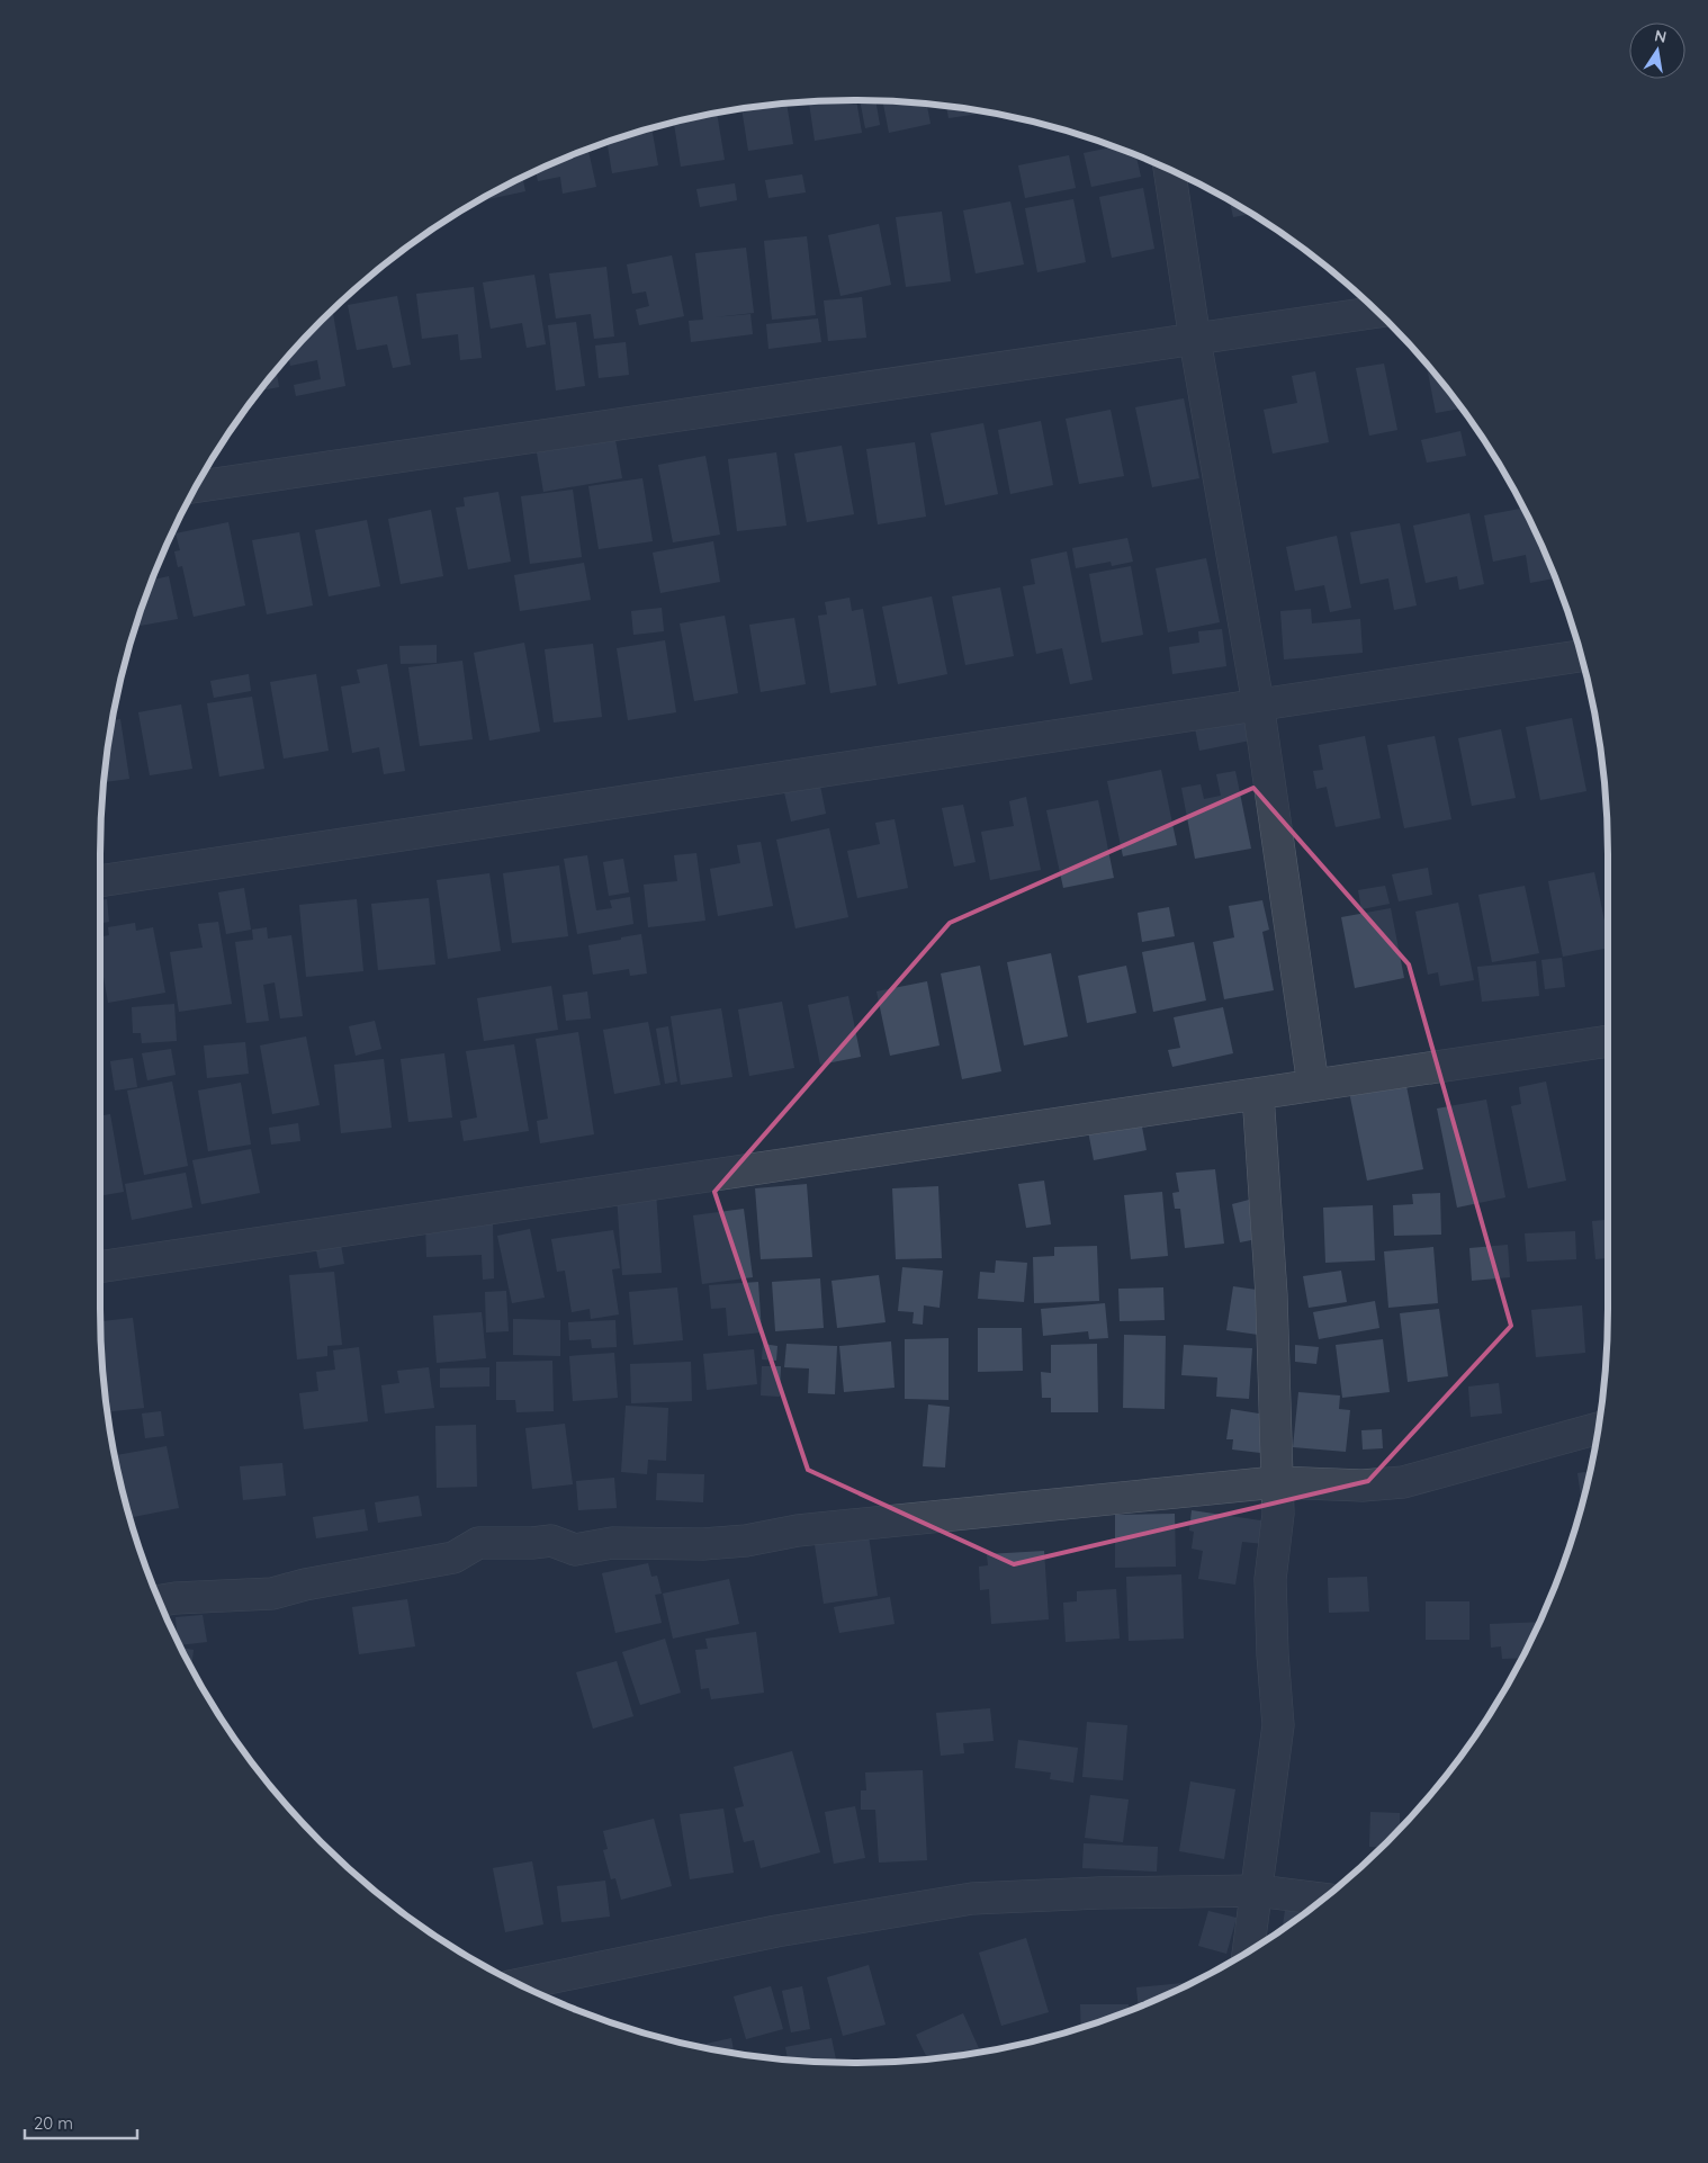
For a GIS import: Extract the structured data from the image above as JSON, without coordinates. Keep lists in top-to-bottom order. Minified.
{"scale_bar":"20 m","north":"top"}
